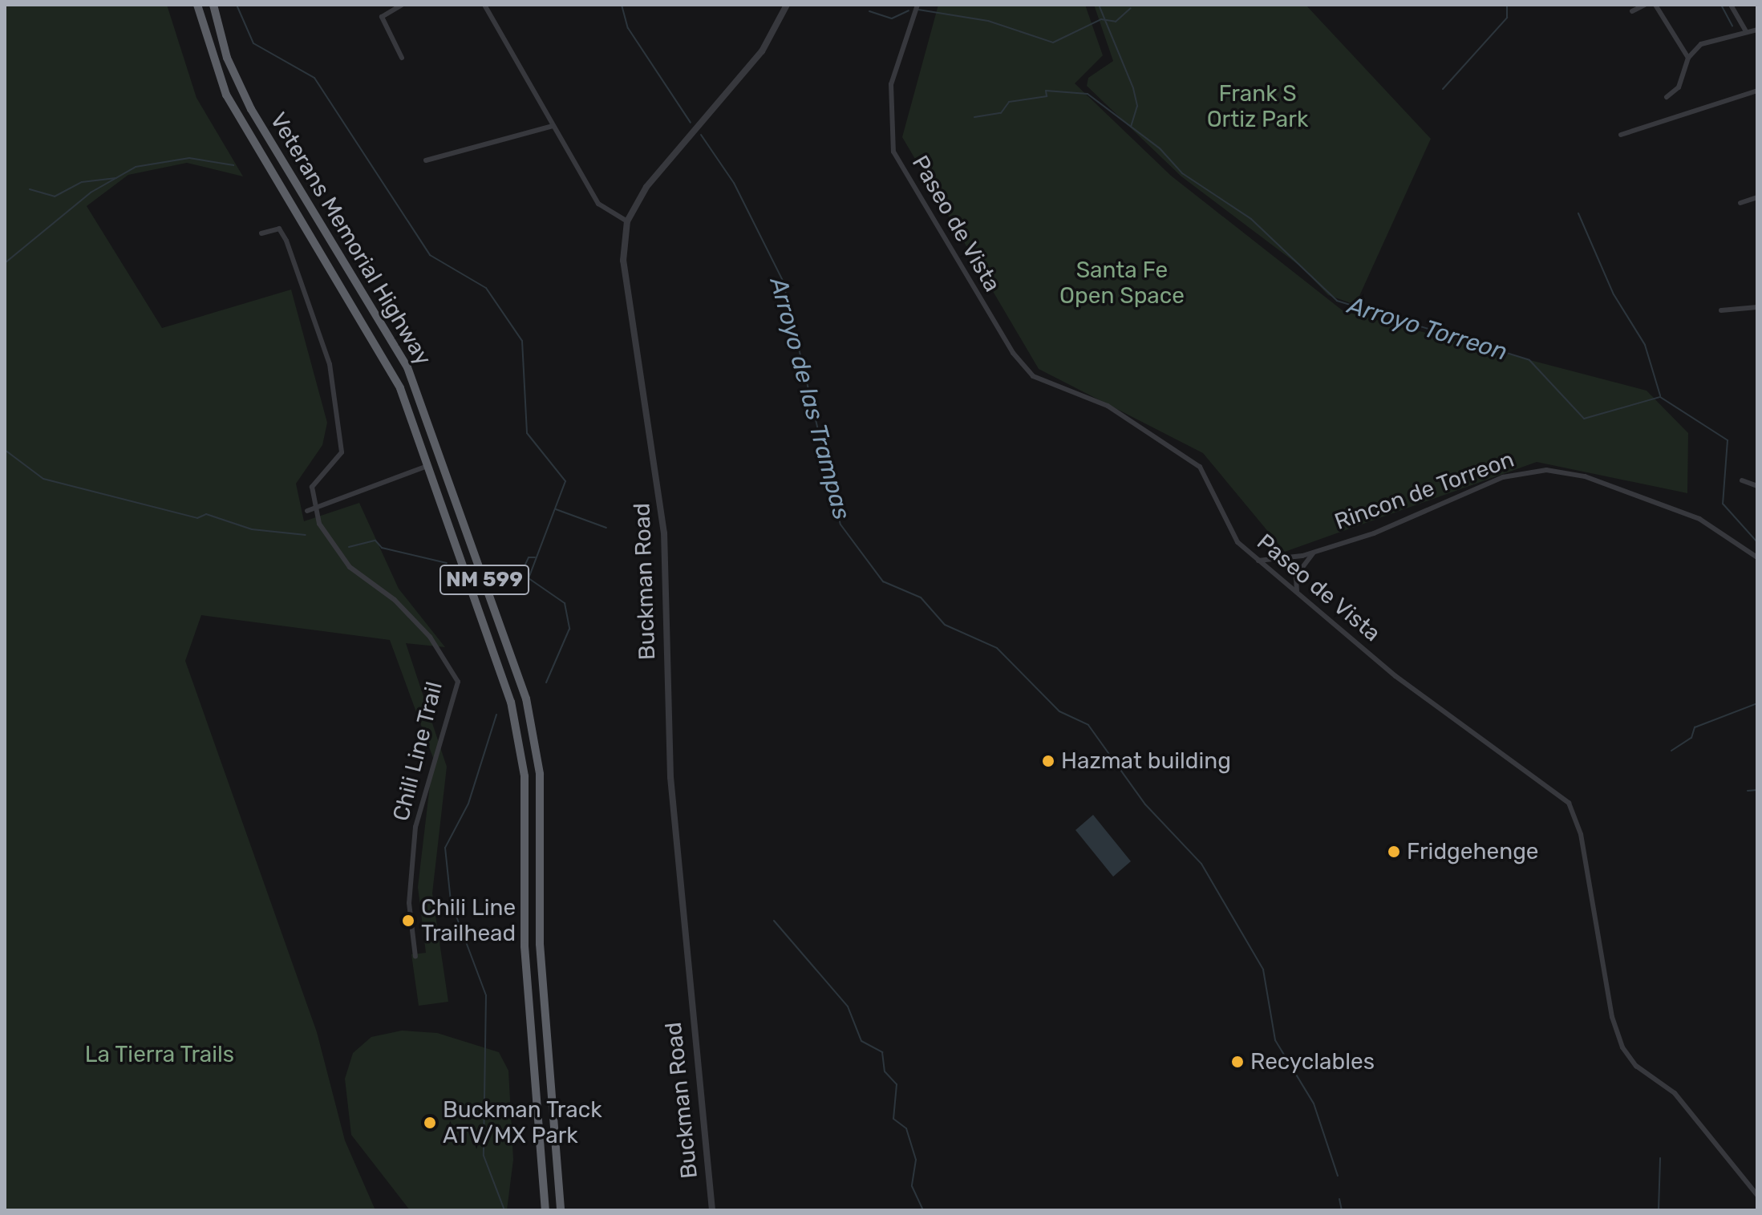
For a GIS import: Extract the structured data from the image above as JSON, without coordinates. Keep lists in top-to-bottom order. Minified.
{"streets":{"highway":["Veterans Memorial Highway","NM 599"],"street":["Paseo de Vista","Rincon de Torreon","Buckman Road","Chili Line Trail"]},"crossings":[["Paseo de Vista","Rincon de Torreon"]],"water":["Arroyo Torreon","Arroyo de las Trampas"],"parks":["Frank S Ortiz Park","Santa Fe Open Space","La Tierra Trails"],"places":["Hazmat building","Fridgehenge","Chili Line Trailhead","Recyclables","Buckman Track ATV/MX Park"]}
